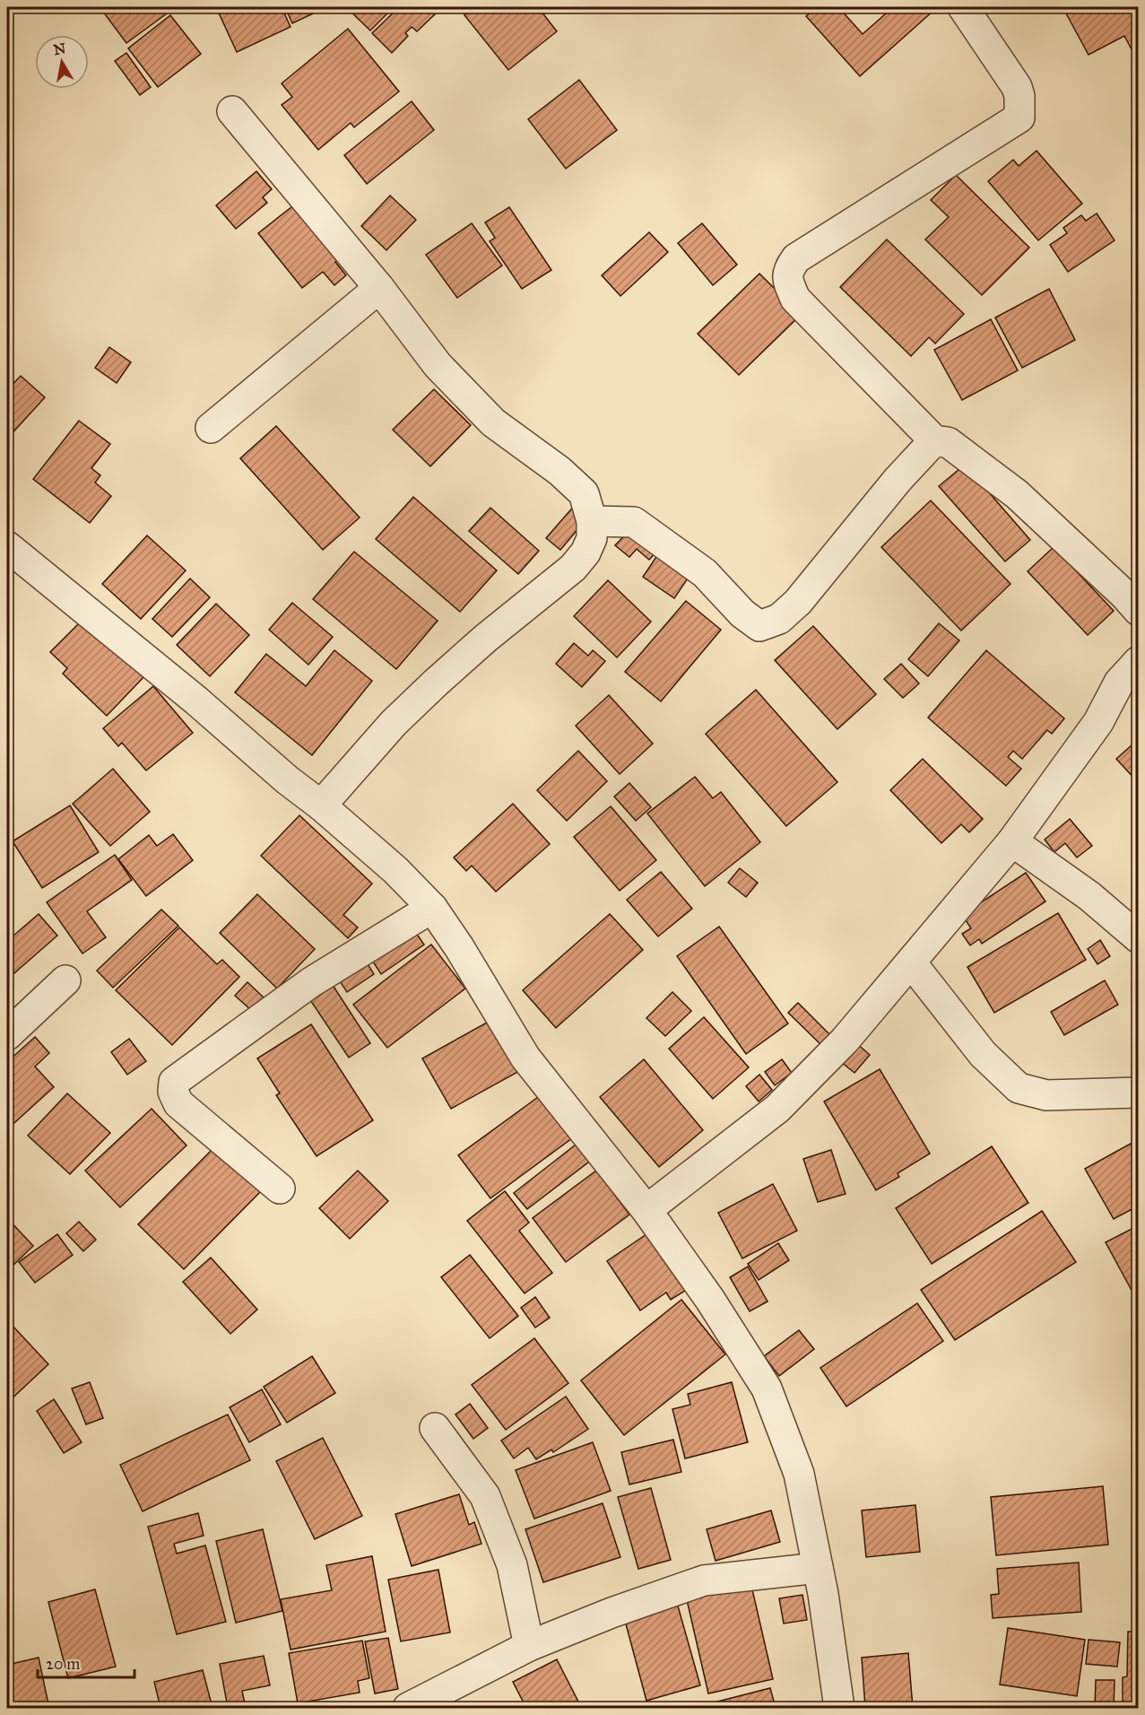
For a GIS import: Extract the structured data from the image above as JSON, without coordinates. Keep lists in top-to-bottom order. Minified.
{"scale_bar":"20 m","north":"top"}
